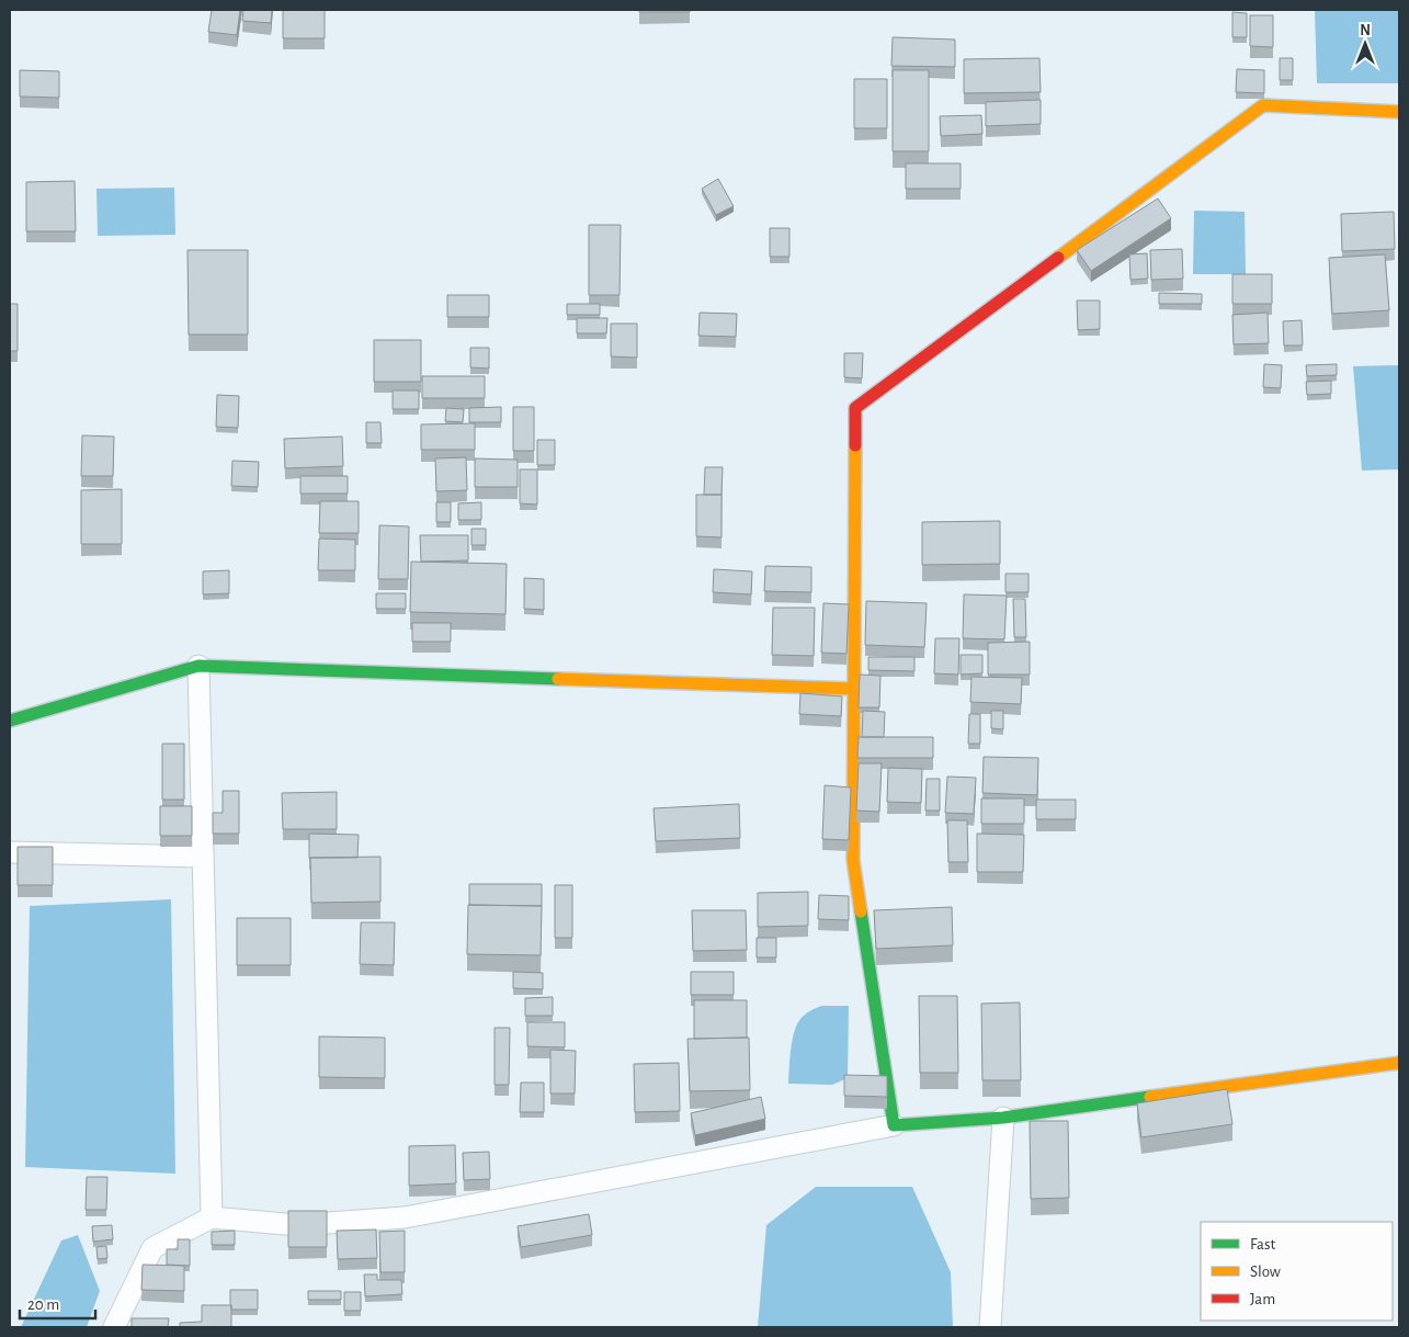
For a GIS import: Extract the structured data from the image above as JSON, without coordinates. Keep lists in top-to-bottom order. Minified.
{"legend":["Fast","Slow","Jam"],"scale_bar":"20 m","north":"top"}
